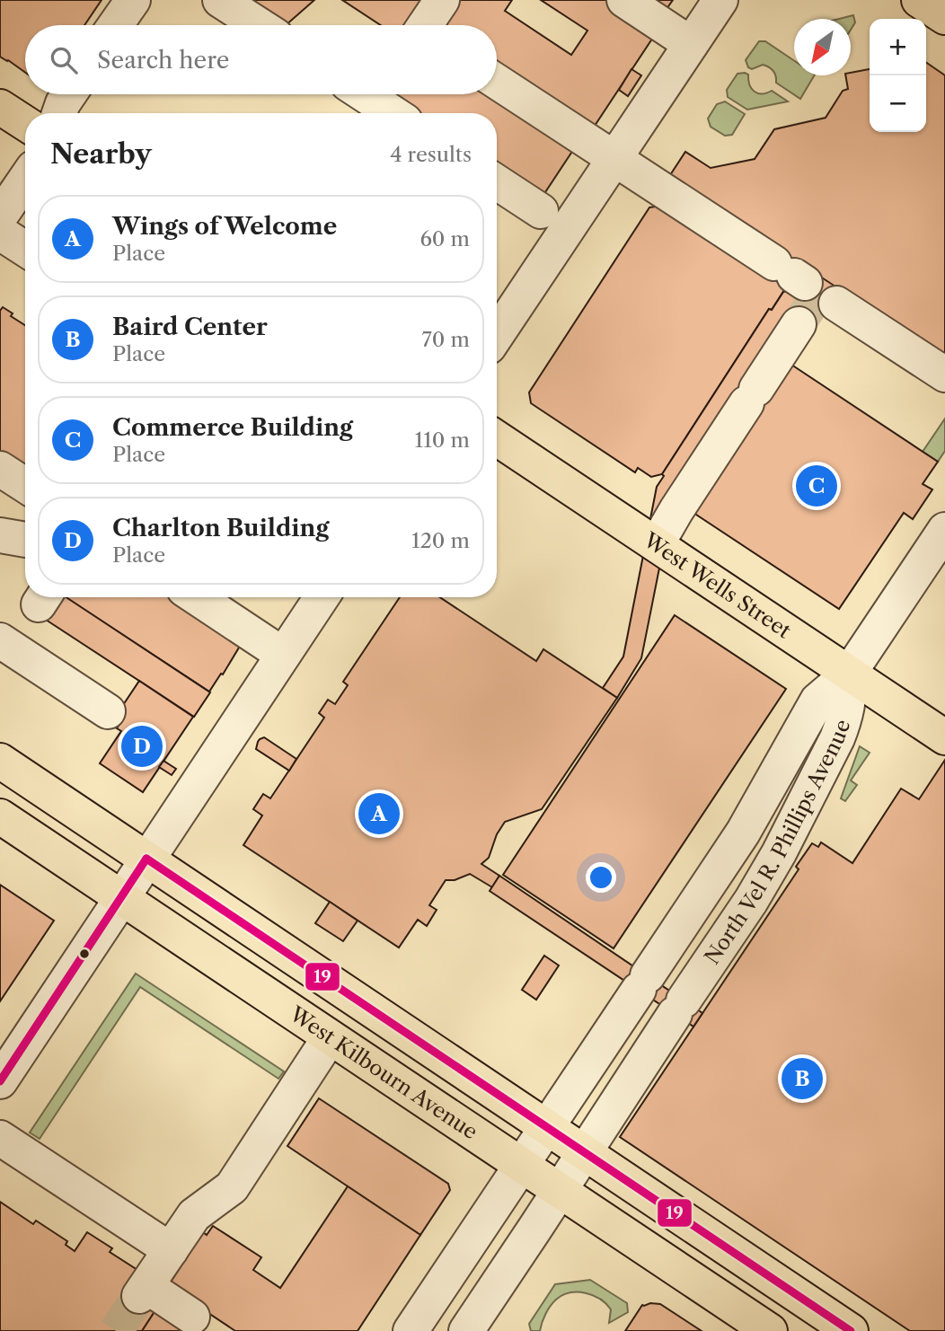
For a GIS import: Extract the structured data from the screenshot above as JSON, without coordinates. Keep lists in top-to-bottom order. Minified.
{"streets":{"main road":["West Wells Street","West Kilbourn Avenue"],"street":["North Vel R. Phillips Avenue"]},"crossings":[["West Wells Street","North Vel R. Phillips Avenue"],["North Vel R. Phillips Avenue","West Kilbourn Avenue"]],"lines":["transit line 19"],"north":"bottom left","page":{"map_buttons":["+","−"],"search":"Search here","heading":["Nearby","4 results"],"list":[{"mark":"A","name":"Wings of Welcome","note":"Place","value":"60 m"},{"mark":"B","name":"Baird Center","note":"Place","value":"70 m"},{"mark":"C","name":"Commerce Building","note":"Place","value":"110 m"},{"mark":"D","name":"Charlton Building","note":"Place","value":"120 m"}],"pins":["C","D","A","B"]}}
